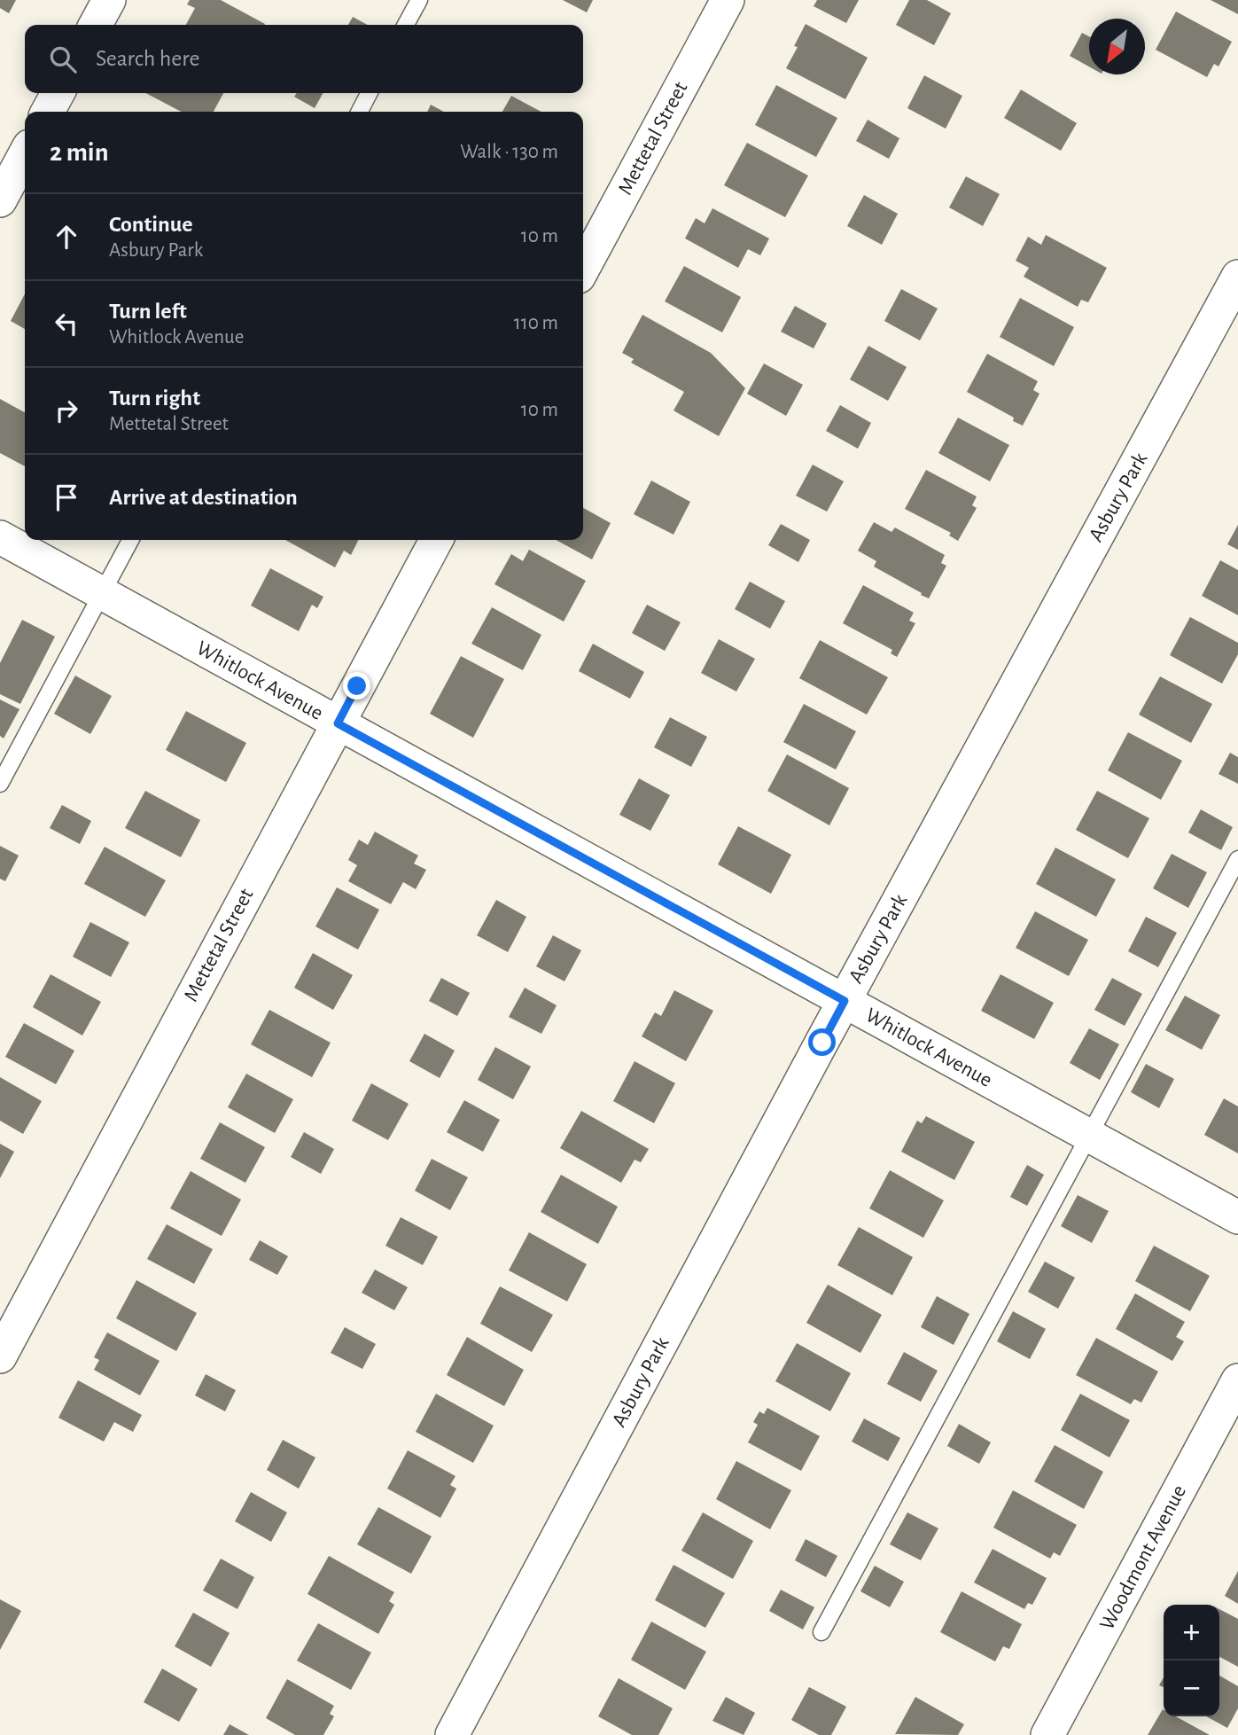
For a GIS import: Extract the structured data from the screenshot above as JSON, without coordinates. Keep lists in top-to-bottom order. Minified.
{"streets":{"street":["Mettetal Street","Asbury Park","Whitlock Avenue","Woodmont Avenue"]},"crossings":[["Mettetal Street","Whitlock Avenue"],["Asbury Park","Whitlock Avenue"]],"north":"bottom left","page":{"search":"Search here","heading":["2 min","Walk · 130 m"],"list":[["Continue","Asbury Park","10 m"],["Turn left","Whitlock Avenue","110 m"],["Turn right","Mettetal Street","10 m"],"Arrive at destination"],"map_buttons":["+","−"]}}
